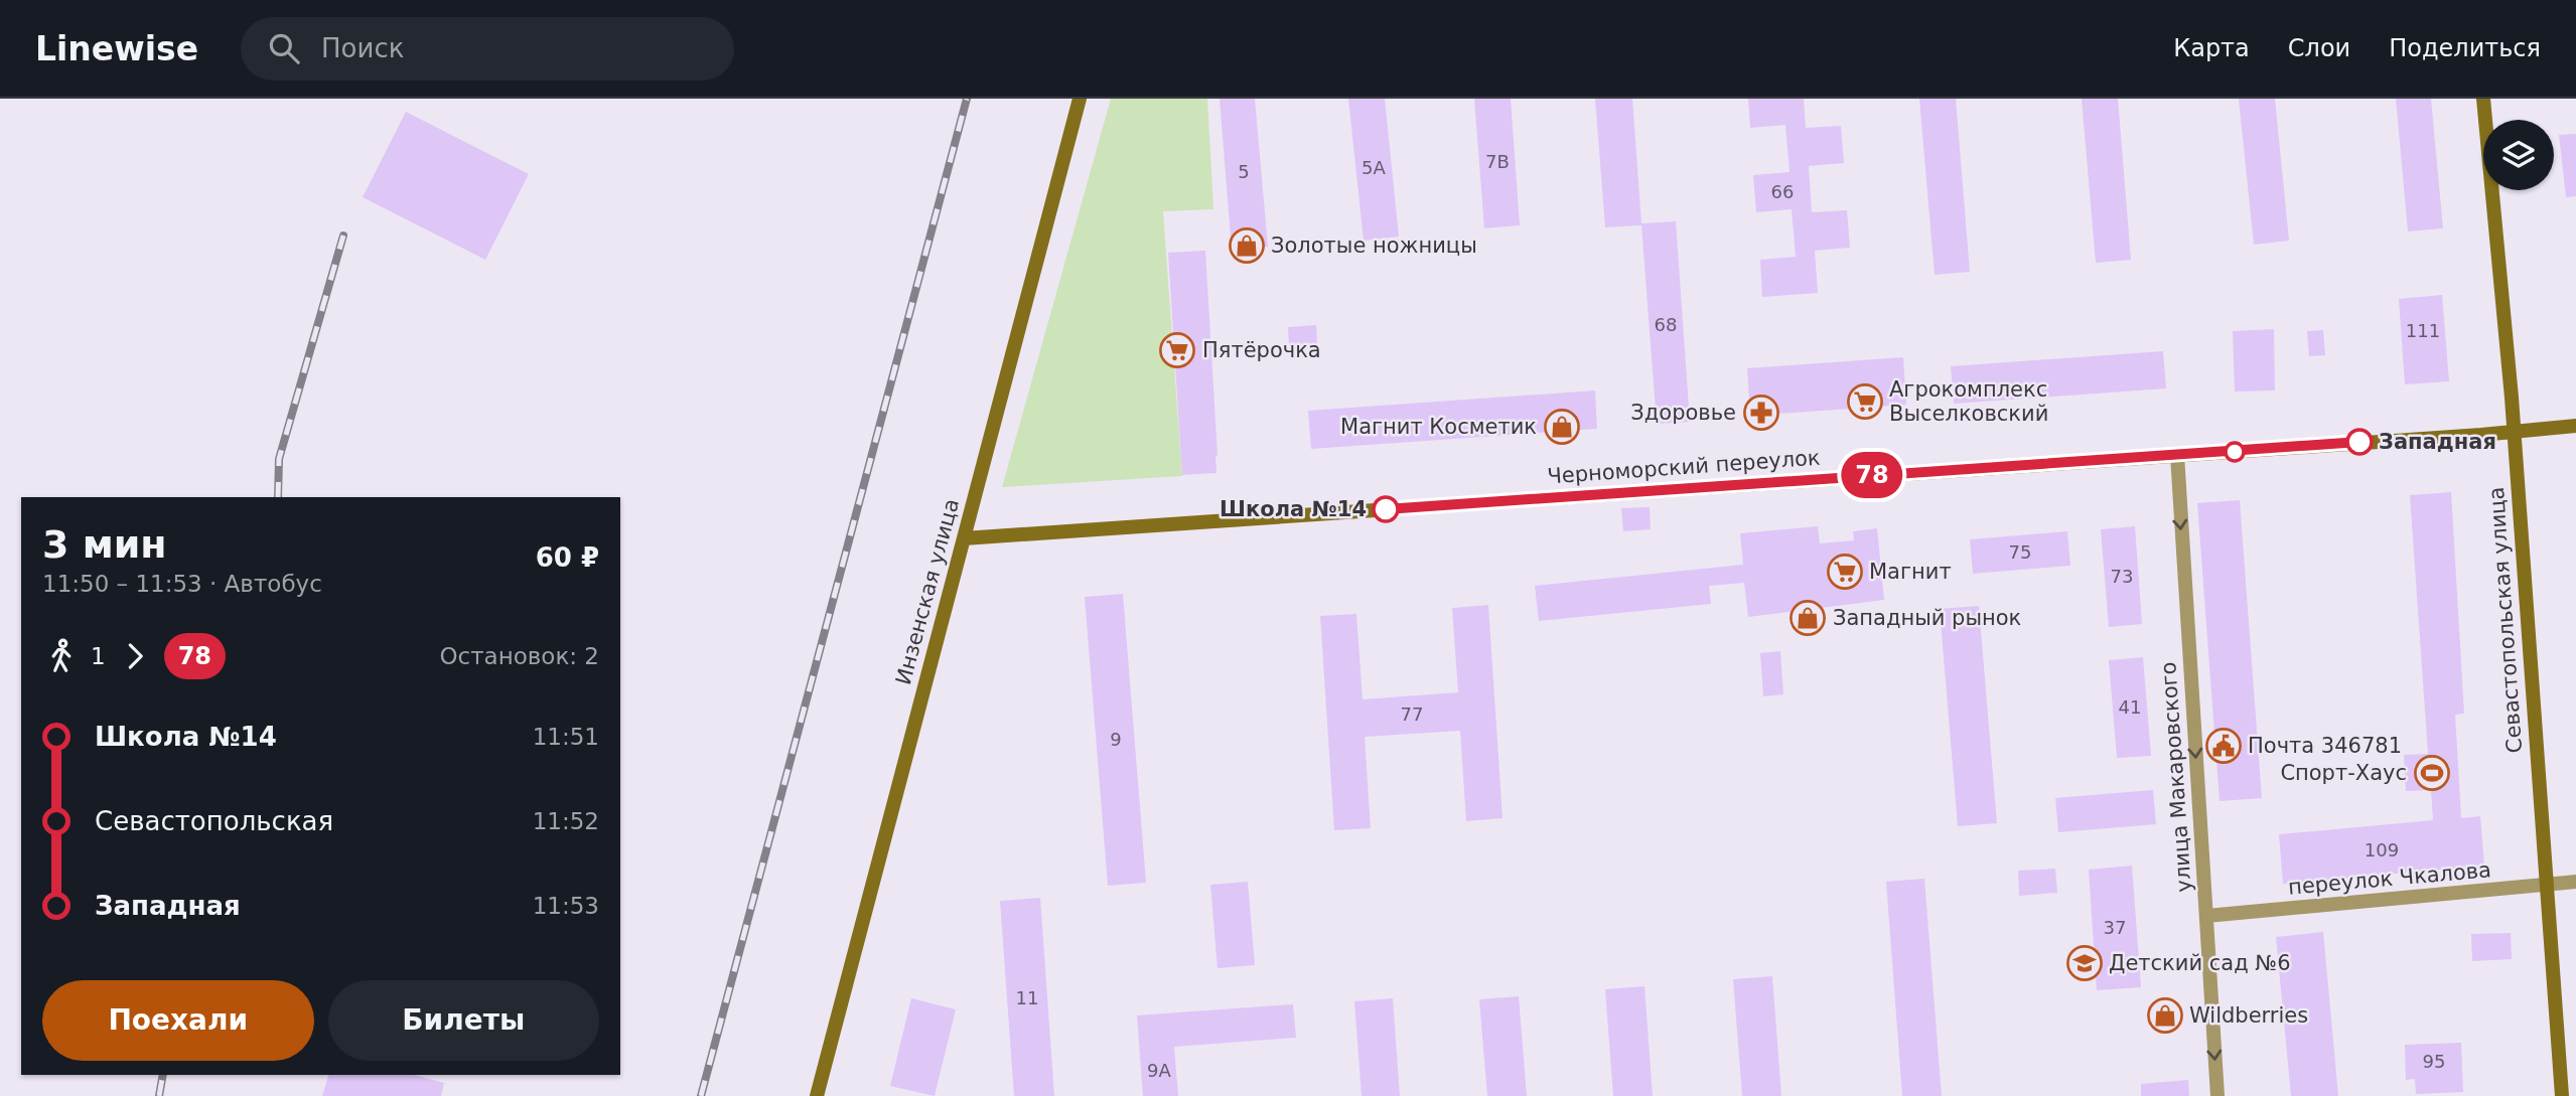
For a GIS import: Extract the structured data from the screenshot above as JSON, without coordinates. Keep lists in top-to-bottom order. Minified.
{"streets":{"street":["Черноморский переулок","Инзенская улица","Севастопольская улица","улица Макаровского","переулок Чкалова"]},"crossings":[["Черноморский переулок","Инзенская улица"],["Черноморский переулок","Севастопольская улица"],["Черноморский переулок","улица Макаровского"],["Севастопольская улица","переулок Чкалова"],["улица Макаровского","переулок Чкалова"]],"one_way":["улица Макаровского"],"places":{"shop":["Золотые ножницы","Магнит Косметик","Западный рынок","Wildberries"],"supermarket":["Пятёрочка","Агрокомплекс Выселковский","Магнит"],"pharmacy":["Здоровье"],"other":["Западная","Школа №14"],"public building":["Почта 346781"],"sports":["Спорт-Хаус"],"school or university":["Детский сад №6"]},"lines":["bus line 78"],"house_numbers":["7В","5А","5","66","68","111","75","73","41","77","9","109","37","11","95","9А"],"page":{"header":"Linewise","search":"Поиск","nav":["Карта","Слои","Поделиться"],"on_map":"78","heading":["3 мин","11:50 – 11:53 · Автобус","60 ₽"],"legs":["1","78","Остановок: 2"],"list":[{"name":"Школа №14","value":"11:51"},{"name":"Севастопольская","value":"11:52"},{"name":"Западная","value":"11:53"}],"buttons":["Поехали","Билеты"]}}
